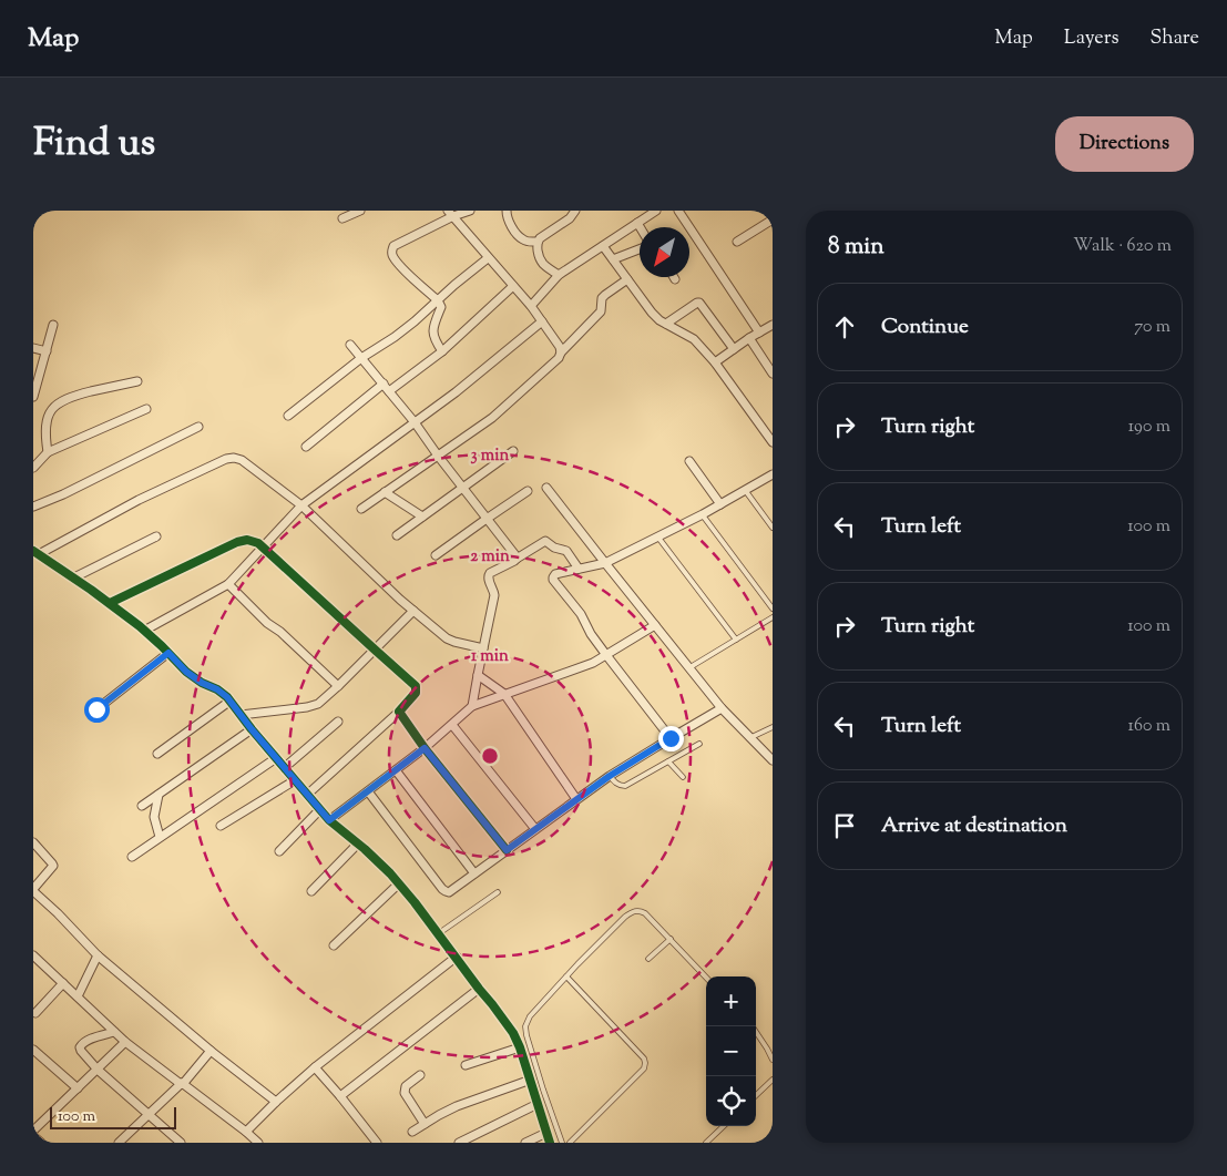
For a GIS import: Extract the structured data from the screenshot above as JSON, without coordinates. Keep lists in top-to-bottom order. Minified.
{"scale_bar":"100 m","north":"bottom left","page":{"header":"Map","nav":["Map","Layers","Share"],"title":"Find us","buttons":"Directions","heading":["8 min","Walk · 620 m"],"list":[["Continue","70 m"],["Turn right","190 m"],["Turn left","100 m"],["Turn right","100 m"],["Turn left","160 m"],"Arrive at destination"],"map_buttons":["+","−"],"scale":"100 m"},"rings":["3 min","2 min","1 min"]}
